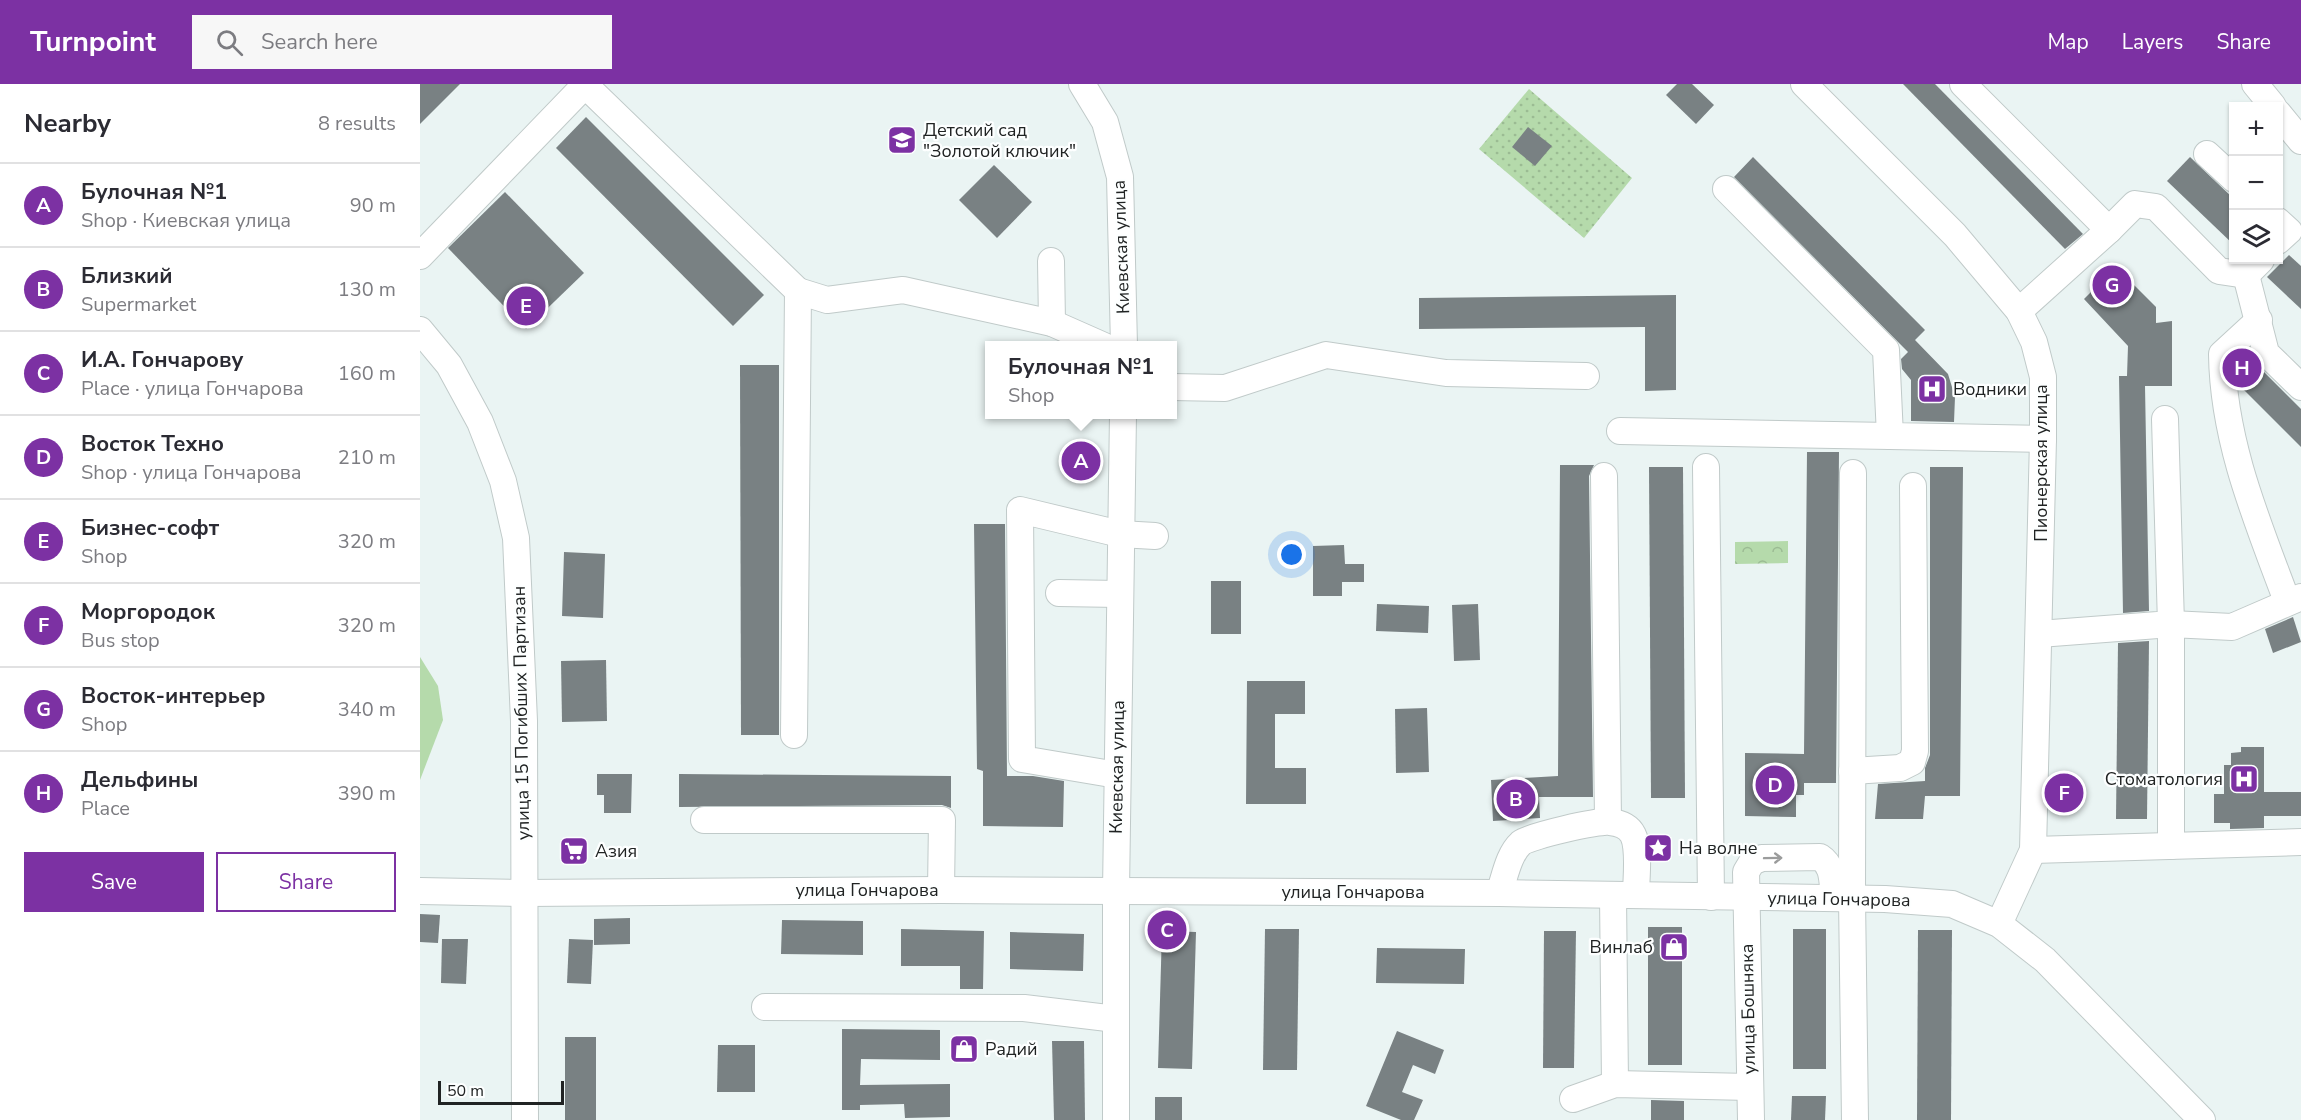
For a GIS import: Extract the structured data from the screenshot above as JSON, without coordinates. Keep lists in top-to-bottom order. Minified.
{"streets":{"street":["Киевская улица","Пионерская улица","улица 15 Погибших Партизан","улица Гончарова","улица Бошняка"]},"crossings":[["Киевская улица","улица Гончарова"],["Пионерская улица","улица Гончарова"],["улица 15 Погибших Партизан","улица Гончарова"],["улица Гончарова","улица Бошняка"]],"places":{"school or university":["Детский сад \"Золотой ключик\""],"hospital":["Водники","Стоматология"],"place":["На волне"],"supermarket":["Азия"],"shop":["Винлаб","Радий"]},"scale_bar":"50 m","page":{"header":"Turnpoint","search":"Search here","nav":["Map","Layers","Share"],"heading":["Nearby","8 results"],"map_buttons":["+","−"],"list":[{"mark":"A","name":"Булочная №1","note":"Shop · Киевская улица","value":"90 m"},{"mark":"B","name":"Близкий","note":"Supermarket","value":"130 m"},{"mark":"C","name":"И.А. Гончарову","note":"Place · улица Гончарова","value":"160 m"},{"mark":"D","name":"Восток Техно","note":"Shop · улица Гончарова","value":"210 m"},{"mark":"E","name":"Бизнес-софт","note":"Shop","value":"320 m"},{"mark":"F","name":"Моргородок","note":"Bus stop","value":"320 m"},{"mark":"G","name":"Восток-интерьер","note":"Shop","value":"340 m"},{"mark":"H","name":"Дельфины","note":"Place","value":"390 m"}],"pins":["G","E","H","A","D","F","B","C"],"popup":["Булочная №1","Shop"],"buttons":["Save","Share"],"scale":"50 m"}}
